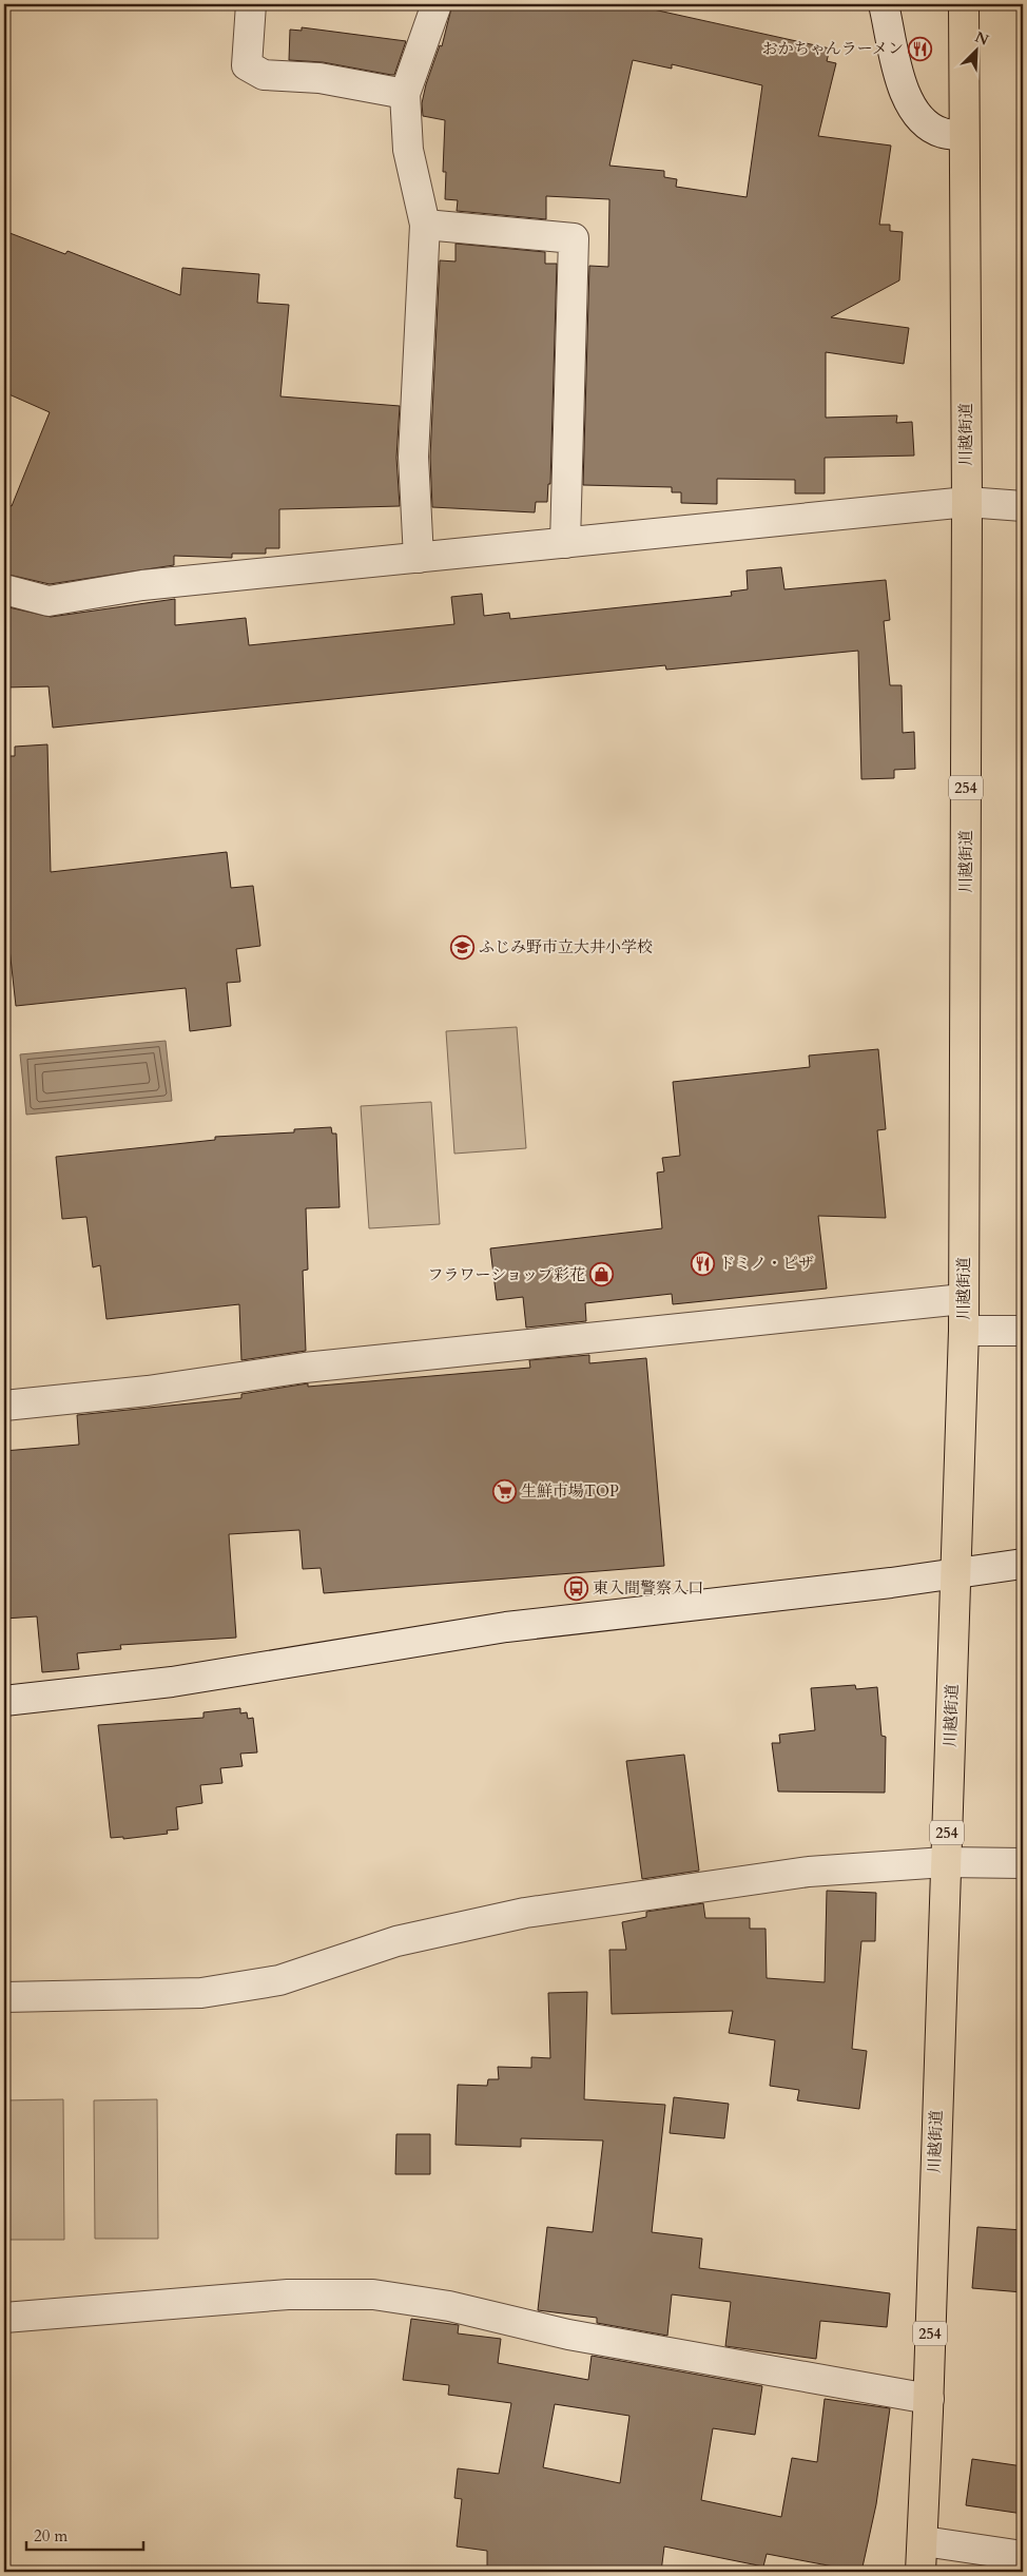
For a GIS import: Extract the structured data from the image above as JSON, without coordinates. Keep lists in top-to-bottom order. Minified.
{"streets":{"highway":["川越街道","254"]},"places":{"restaurant":["おかちゃんラーメン","ドミノ・ピザ"],"school or university":["ふじみ野市立大井小学校"],"shop":["フラワーショップ彩花"],"supermarket":["生鮮市場TOP"],"bus stop":["東入間警察入口"]},"scale_bar":"20 m","north":"top right"}
